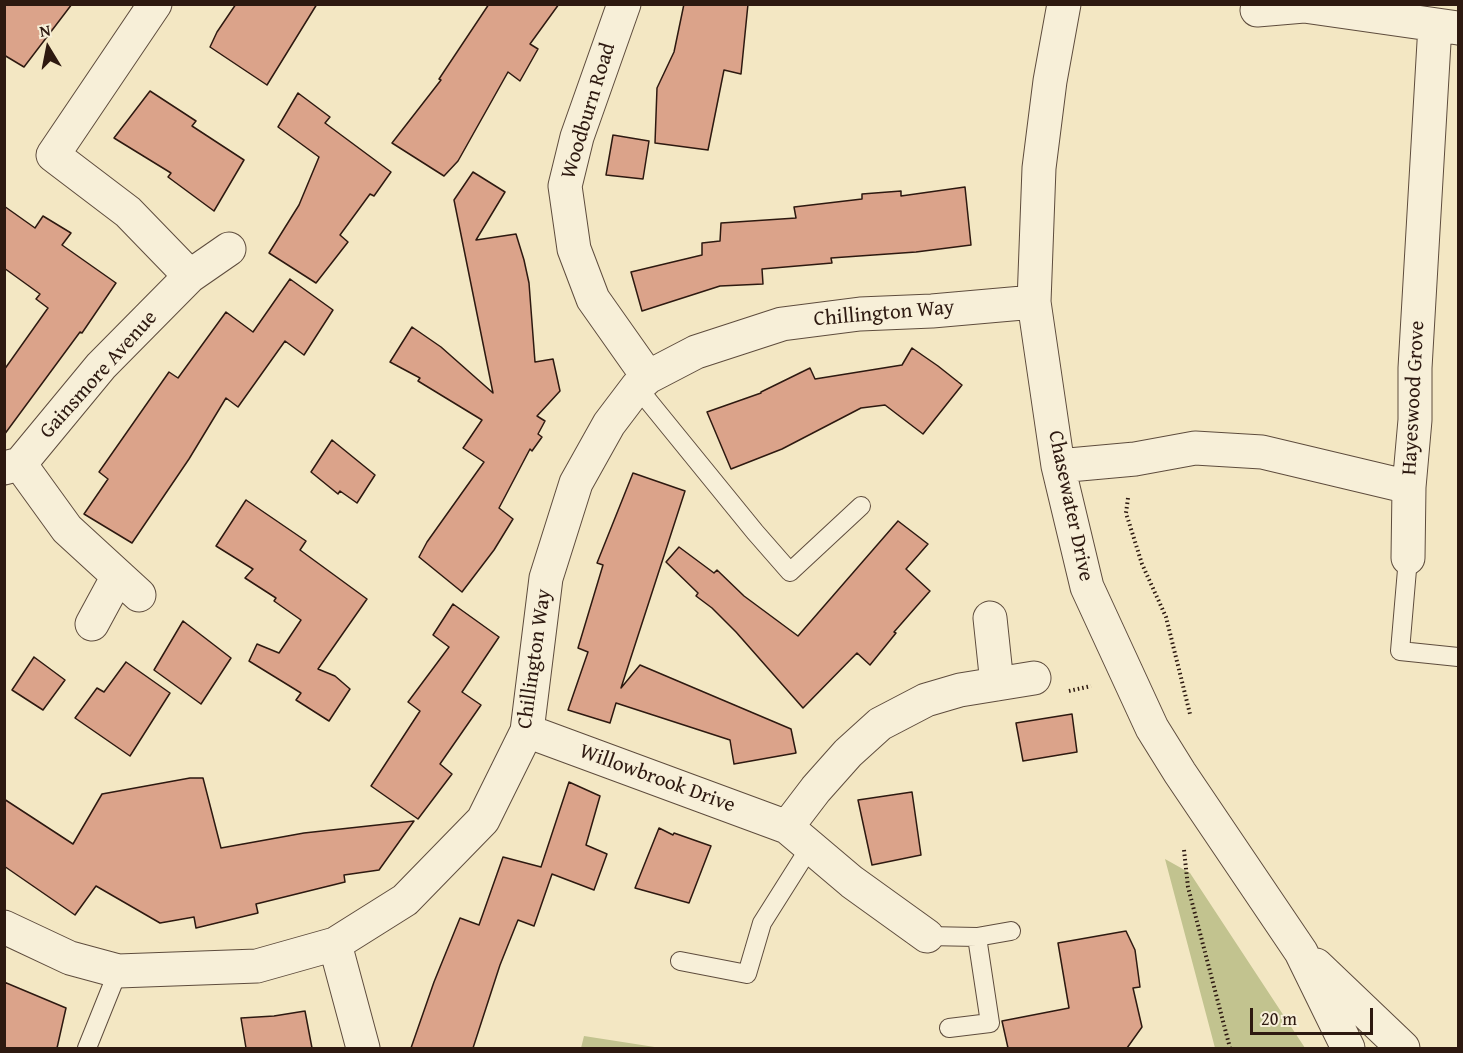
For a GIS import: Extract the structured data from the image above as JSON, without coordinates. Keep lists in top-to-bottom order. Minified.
{"streets":{"street":["Woodburn Road","Chillington Way","Gainsmore Avenue","Hayeswood Grove","Chasewater Drive","Willowbrook Drive"]},"crossings":[["Woodburn Road","Chillington Way"],["Chillington Way","Chasewater Drive"],["Chillington Way","Willowbrook Drive"],["Hayeswood Grove","Chasewater Drive"]],"scale_bar":"20 m","north":"top"}
